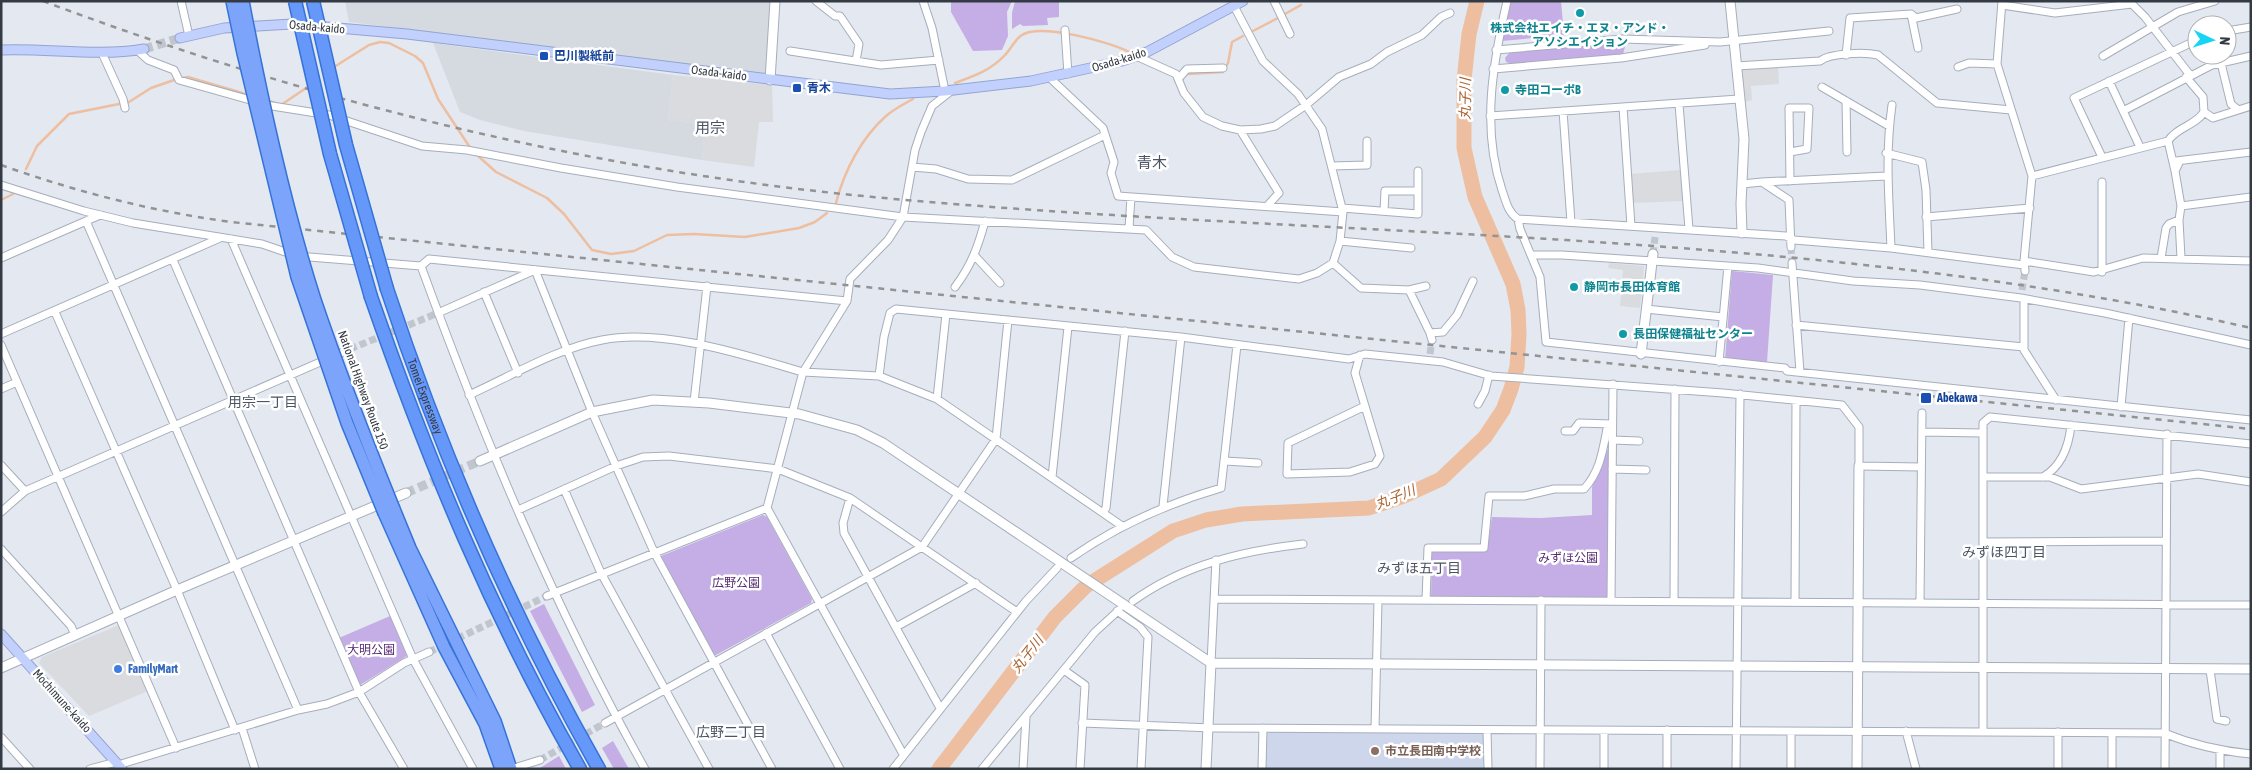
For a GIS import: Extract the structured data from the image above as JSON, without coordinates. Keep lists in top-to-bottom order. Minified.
{"streets":{"highway":["National Highway Route 150","Tomei Expressway"],"main road":["Osada-kaido","Mochimune-kaido"]},"districts":["用宗","青木","用宗一丁目","みずほ四丁目","みずほ五丁目","広野二丁目"],"water":["丸子川"],"parks":["みずほ公園","広野公園","大明公園"],"places":{"other":["株式会社エイチ・エヌ・アンド・ アソシエイション","寺田コーポB","静岡市長田体育館","長田保健福祉センター","FamilyMart","市立長田南中学校"],"transit":["巴川製紙前","青木","Abekawa"]},"north":"right"}
